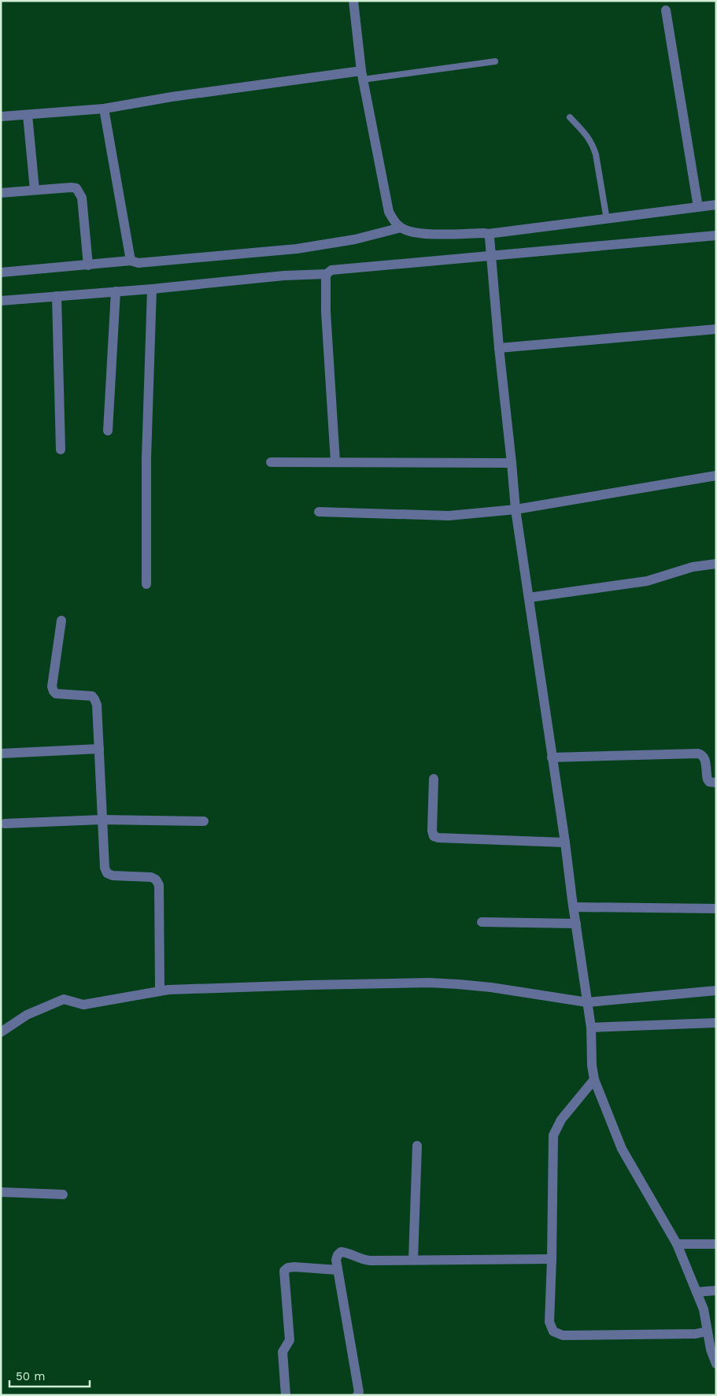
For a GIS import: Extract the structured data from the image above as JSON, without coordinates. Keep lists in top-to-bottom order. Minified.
{"scale_bar":"50 m"}
